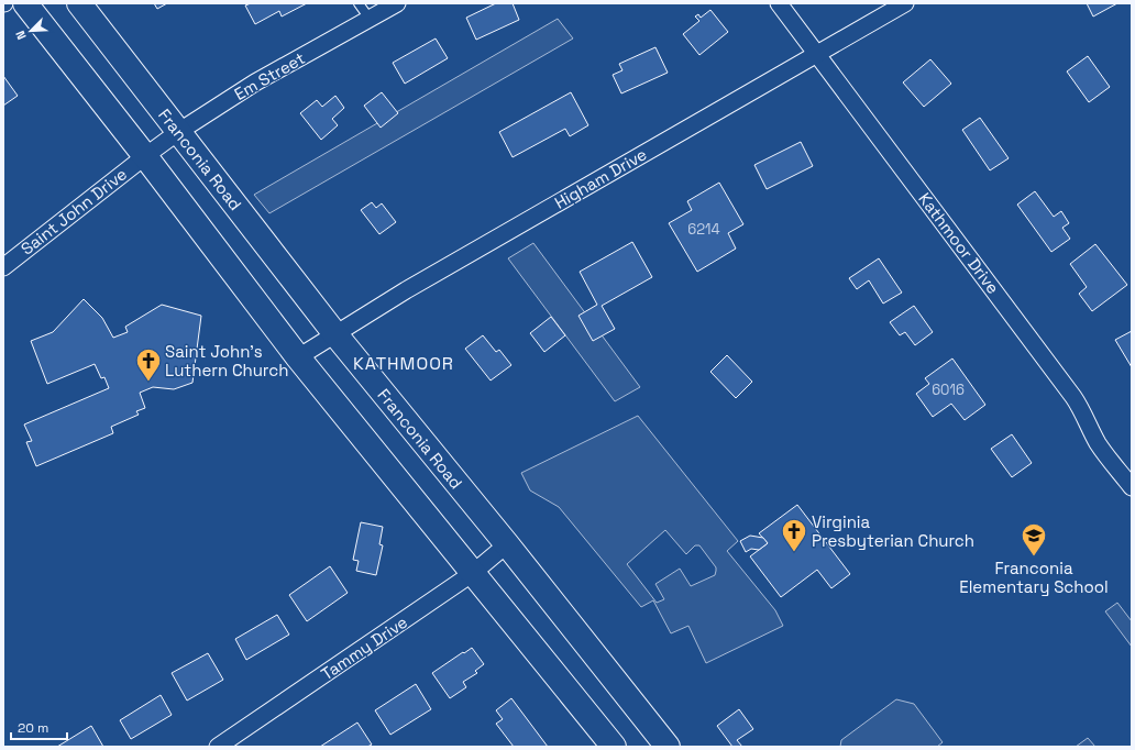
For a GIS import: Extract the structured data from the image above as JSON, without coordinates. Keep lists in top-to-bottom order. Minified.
{"streets":{"main road":["Franconia Road"],"street":["Em Street","Higham Drive","Saint John Drive","Kathmoor Drive","Tammy Drive"]},"crossings":[["Em Street","Franconia Road"],["Em Street","Saint John Drive"],["Franconia Road","Higham Drive"],["Franconia Road","Tammy Drive"],["Higham Drive","Kathmoor Drive"]],"districts":["KATHMOOR"],"places":{"church":["Saint John's Luthern Church","Virginia Presbyterian Church"],"school or university":["Franconia Elementary School"]},"house_numbers":["6214","6016"],"scale_bar":"20 m","north":"bottom left"}
